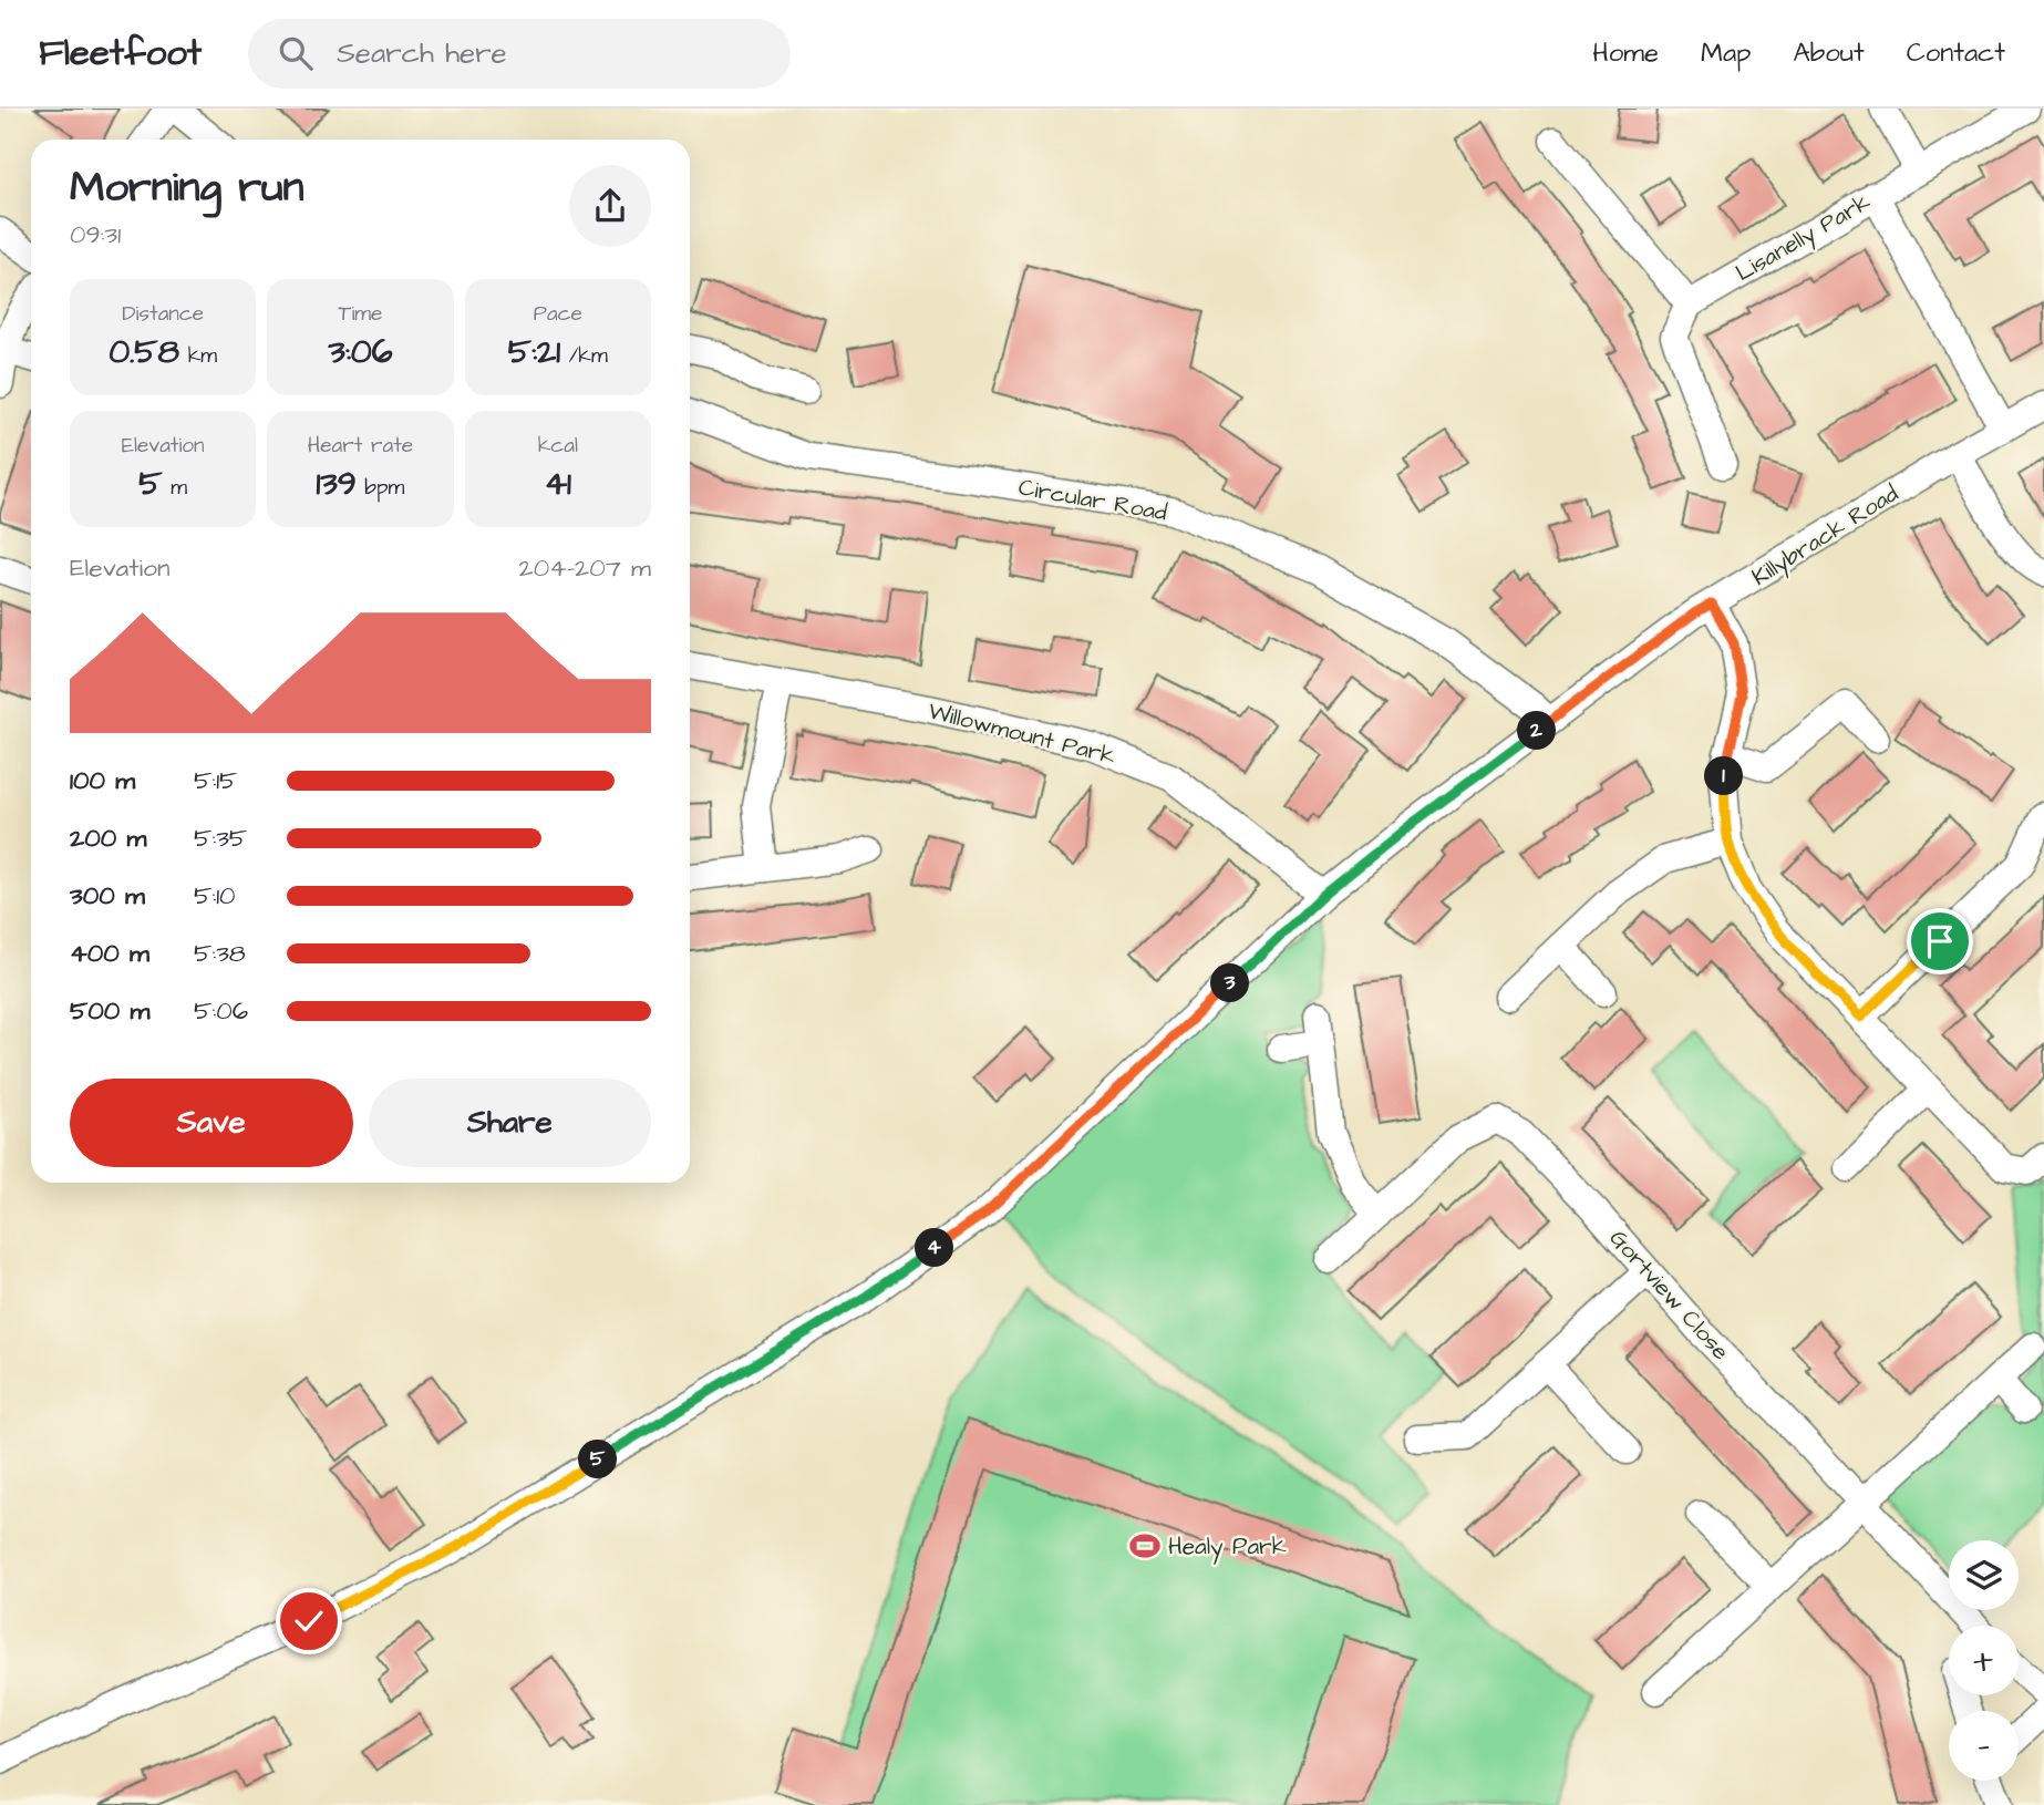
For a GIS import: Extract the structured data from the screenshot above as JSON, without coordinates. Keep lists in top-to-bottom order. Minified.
{"streets":{"street":["Lisanelly Park","Circular Road","Killybrack Road","Willowmount Park","Gortview Close"]},"crossings":[["Circular Road","Killybrack Road"],["Killybrack Road","Willowmount Park"]],"places":{"sports":["Healy Park"]},"page":{"header":"Fleetfoot","search":"Search here","nav":["Home","Map","About","Contact"],"heading":["Morning run","09:31"],"stats":[["Distance","0.58 km"],["Time","3:06"],["Pace","5:21 /km"],["Elevation","5 m"],["Heart rate","139 bpm"],["kcal","41"]],"chart":["Elevation","204–207 m"],"pins":["2","1","3","4","5"],"list":[{"name":"100 m","note":"5:15"},{"name":"200 m","note":"5:35"},{"name":"300 m","note":"5:10"},{"name":"400 m","note":"5:38"},{"name":"500 m","note":"5:06"}],"buttons":["Save","Share"],"map_buttons":["+","−"]}}
